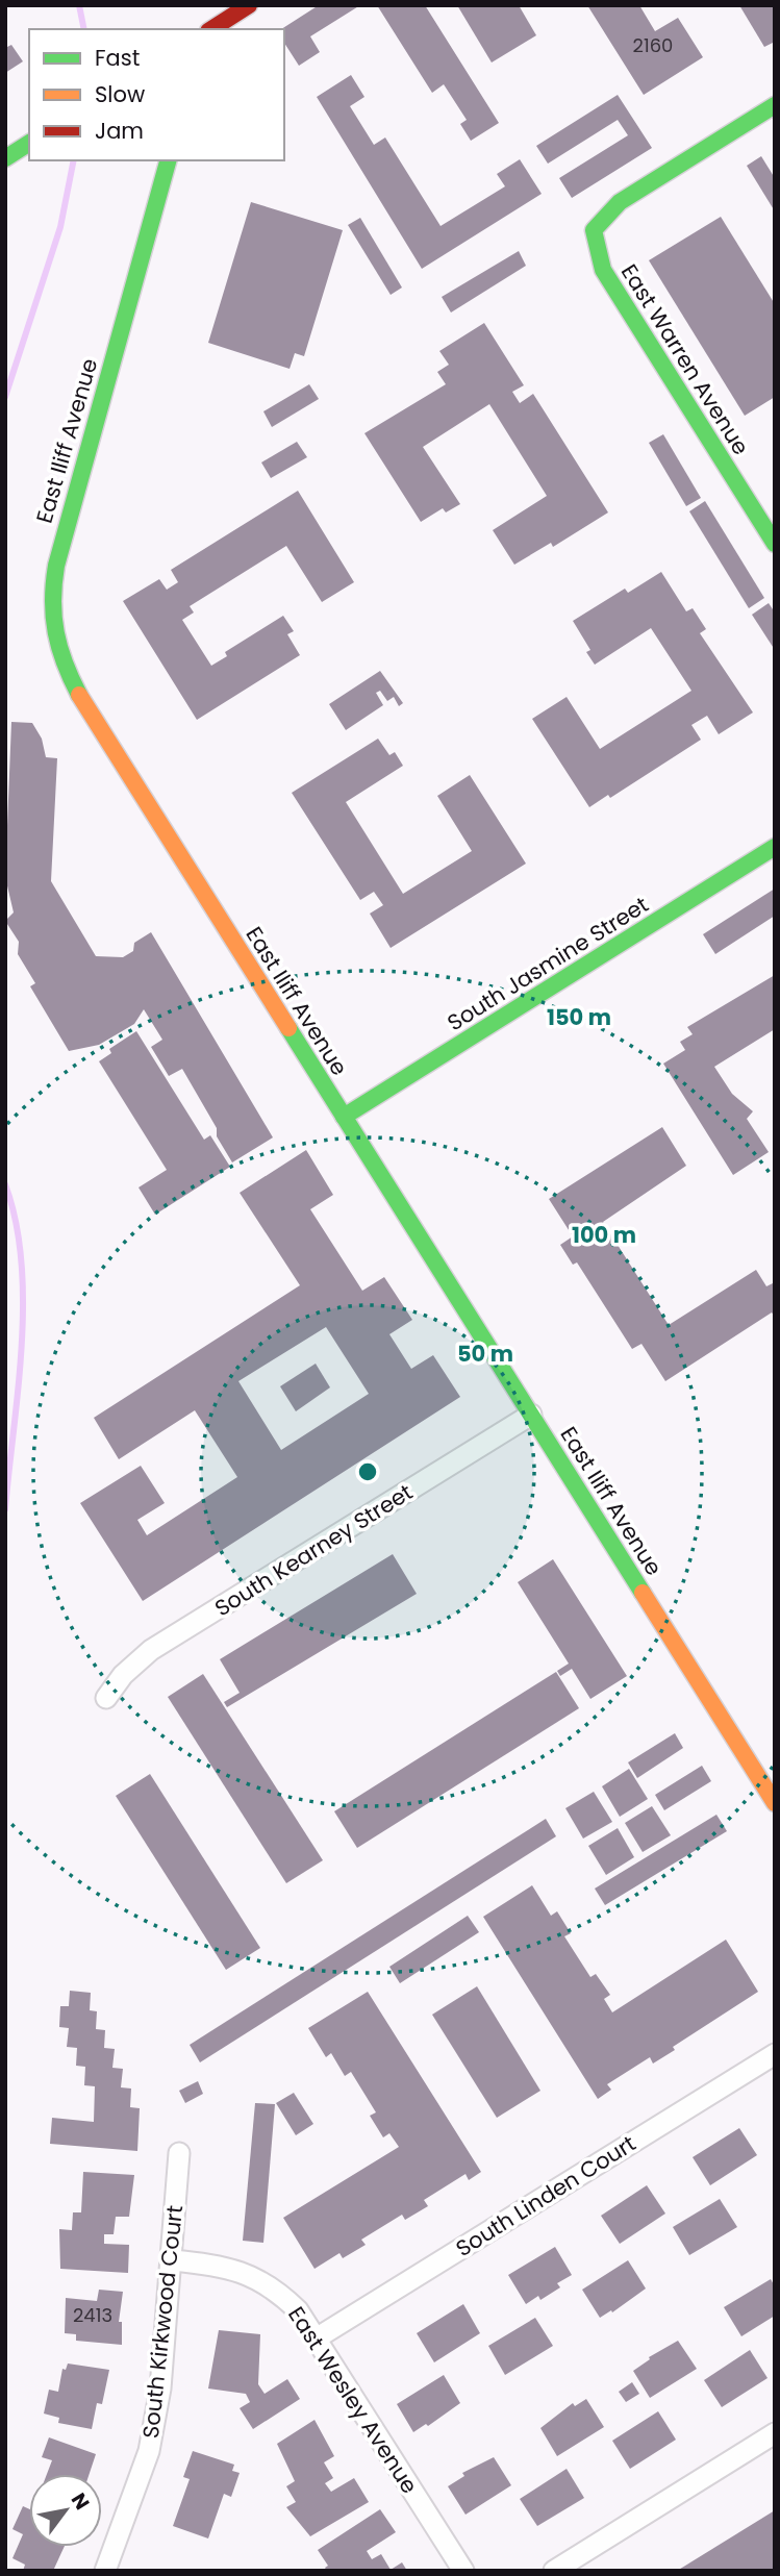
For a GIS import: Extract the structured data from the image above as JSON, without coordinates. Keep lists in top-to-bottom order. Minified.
{"streets":{"street":["East Warren Avenue","East Iliff Avenue","South Jasmine Street","South Kearney Street","South Linden Court","South Kirkwood Court","East Wesley Avenue"]},"crossings":[["East Iliff Avenue","South Jasmine Street"],["East Iliff Avenue","South Kearney Street"],["South Linden Court","East Wesley Avenue"],["South Kirkwood Court","East Wesley Avenue"]],"house_numbers":["2160","2413"],"legend":["Fast","Slow","Jam"],"north":"top right","rings":["150 m","100 m","50 m"]}
